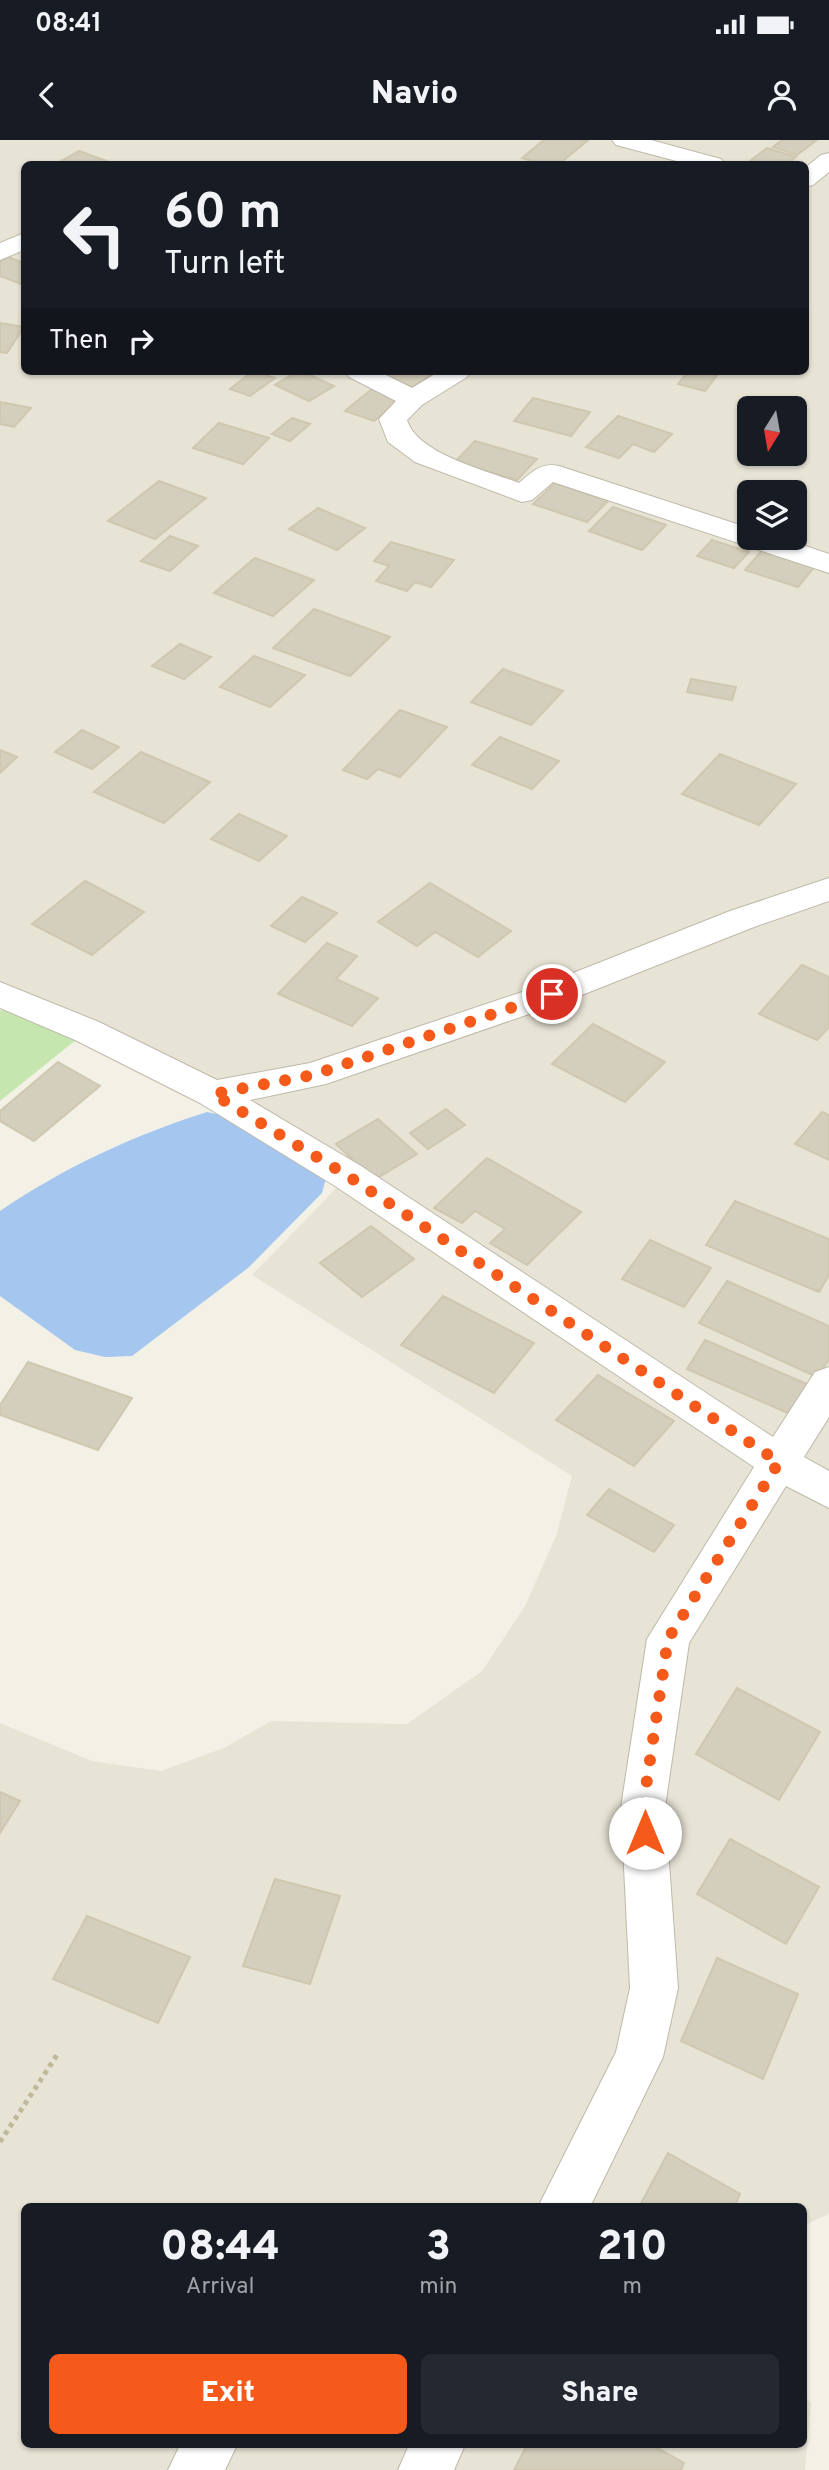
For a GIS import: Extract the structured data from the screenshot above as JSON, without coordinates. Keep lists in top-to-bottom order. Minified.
{"north":"bottom","page":{"status":"08:41","header":"Navio","turn":["60 m","Turn left"],"then":"Then","eta":["08:44","Arrival","3","min","210","m"],"buttons":["Exit","Share"]}}
